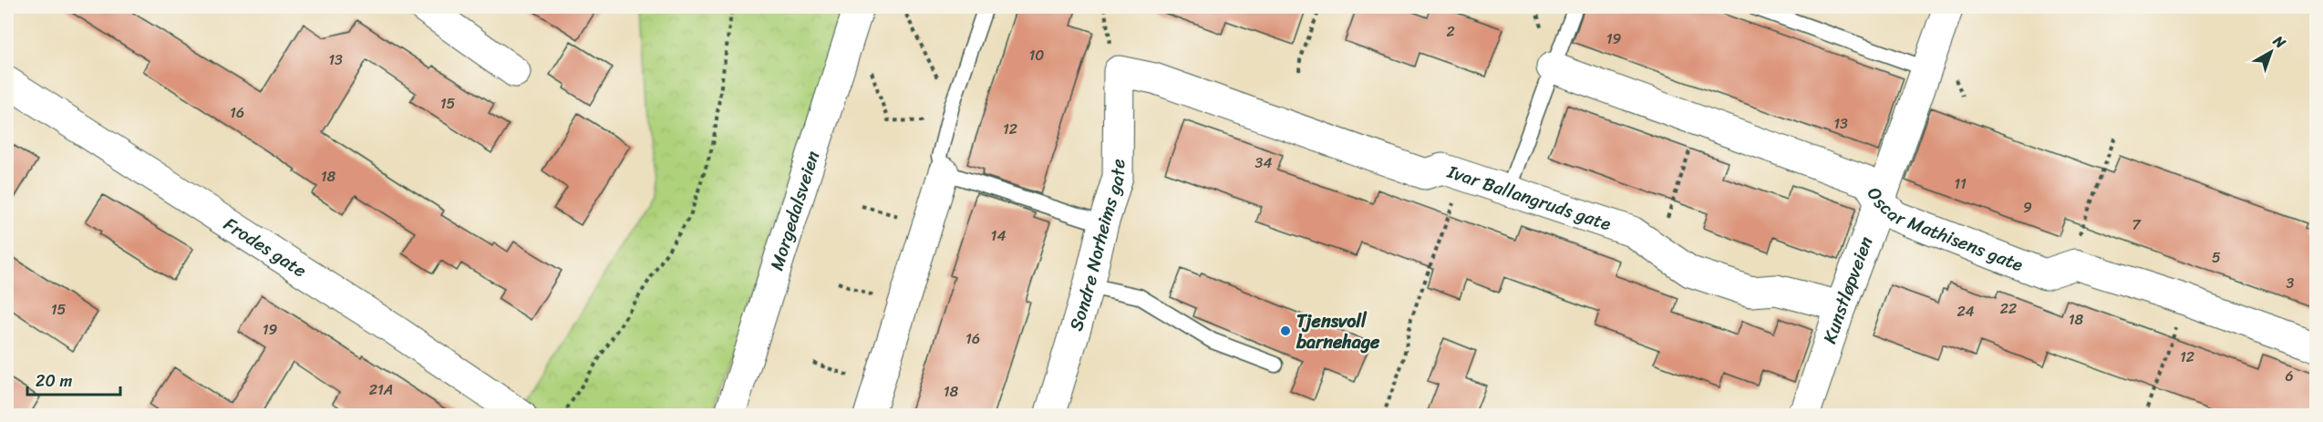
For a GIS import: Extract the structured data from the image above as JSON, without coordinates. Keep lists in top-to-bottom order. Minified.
{"streets":{"street":["Ivar Ballangruds gate","Morgedalsveien","Oscar Mathisens gate","Sondre Norheims gate","Frodes gate","Kunstløpveien"]},"crossings":[["Ivar Ballangruds gate","Sondre Norheims gate"],["Ivar Ballangruds gate","Kunstløpveien"],["Oscar Mathisens gate","Kunstløpveien"]],"places":["Tjensvoll barnehage"],"house_numbers":["2","19","10","13","15","16","13","12","34","18","11","9","7","14","5","3","22","15","24","18","19","16","12","6","21A","18"],"scale_bar":"20 m","north":"top right"}
